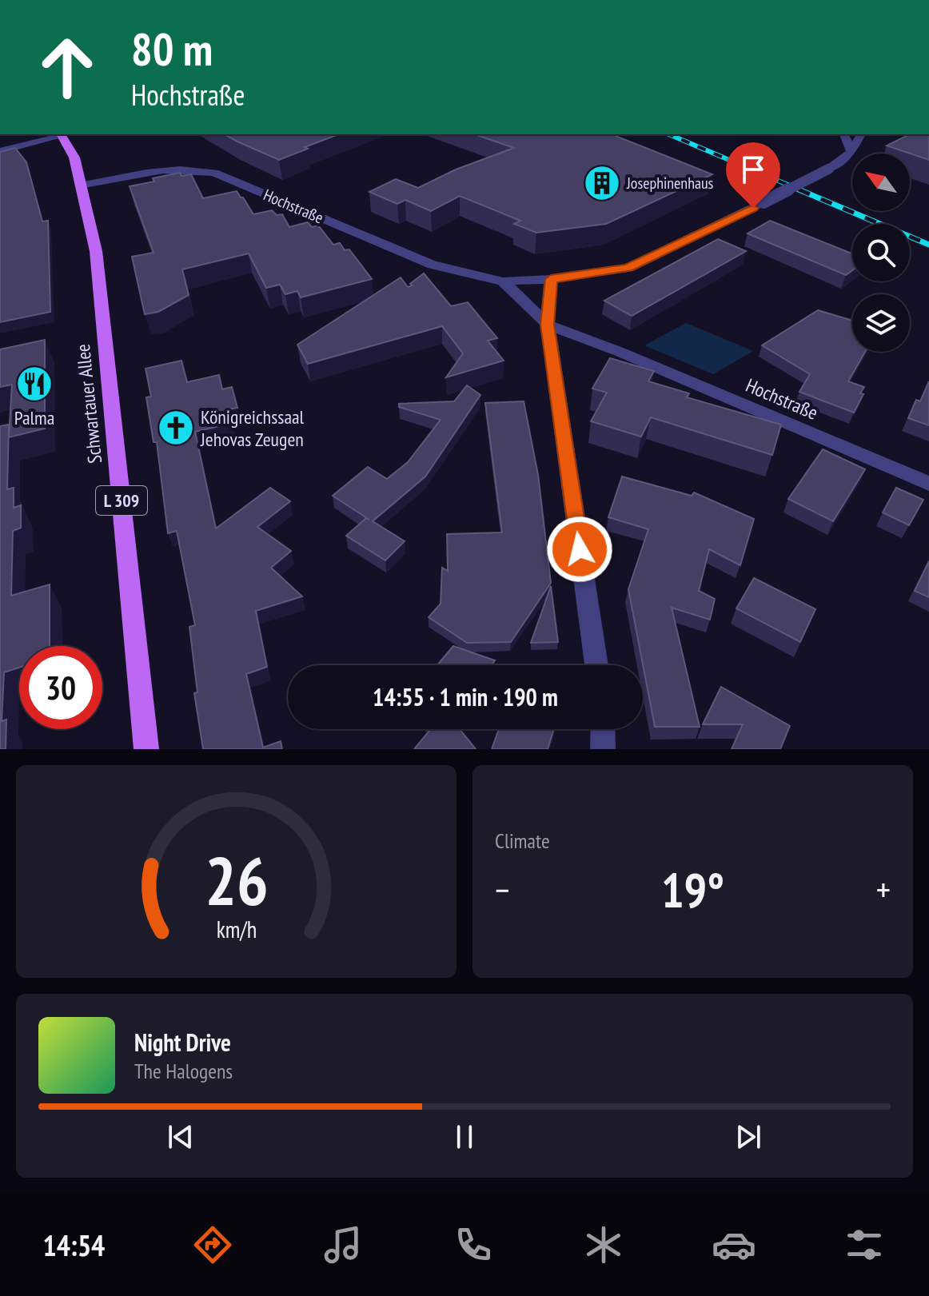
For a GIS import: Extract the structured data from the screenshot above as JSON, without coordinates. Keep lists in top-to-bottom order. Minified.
{"streets":{"main road":["Schwartauer Allee","L 309"],"street":["Hochstraße"]},"crossings":[["Hochstraße","Schwartauer Allee"]],"places":{"building":["Josephinenhaus"],"restaurant":["Palma"],"church":["Königreichssaal Jehovas Zeugen"]},"north":"top left","page":{"turn":["80 m","Hochstraße"],"limit":"30","trip":"14:55 · 1 min · 190 m","tile":"Climate","heat":["−","19°","+"],"song":["Night Drive","The Halogens"],"tabs":"14:54","gauge":["26","km/h"]}}
